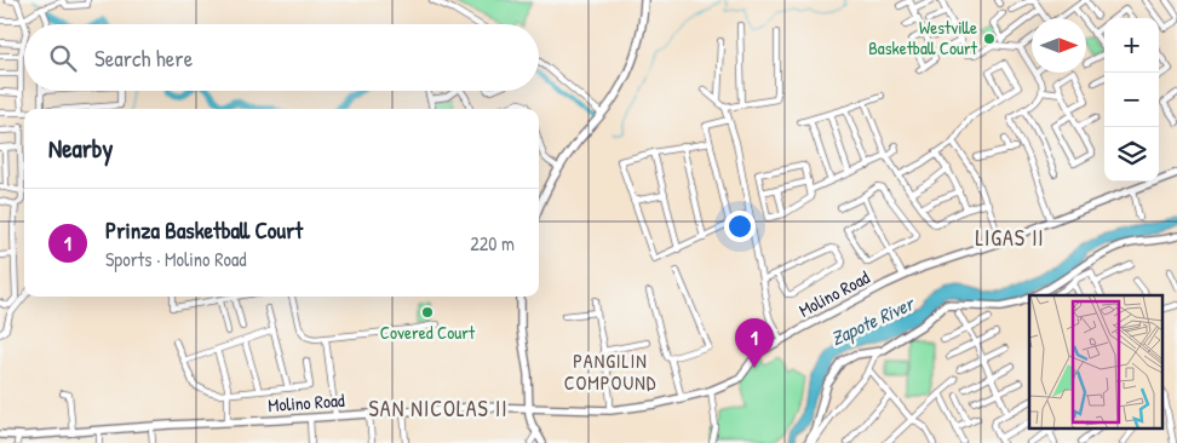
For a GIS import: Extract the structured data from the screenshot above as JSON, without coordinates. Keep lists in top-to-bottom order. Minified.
{"streets":{"main road":["Molino Road"]},"districts":["LIGAS II","PANGILIN COMPOUND","SAN NICOLAS II"],"water":["Zapote River"],"places":["Westville Basketball Court","Covered Court"],"north":"right","page":{"map_buttons":["+","−"],"search":"Search here","heading":"Nearby","list":[{"mark":"1","name":"Prinza Basketball Court","note":"Sports · Molino Road","value":"220 m"}],"pins":"1"}}
